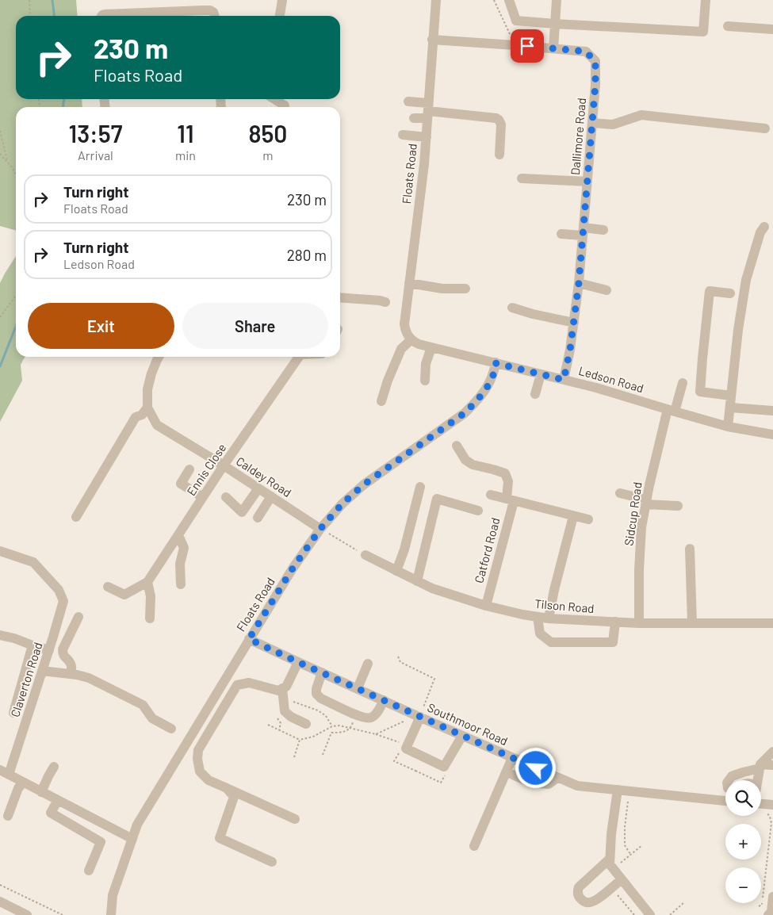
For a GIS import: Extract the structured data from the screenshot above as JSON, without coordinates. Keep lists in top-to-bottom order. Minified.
{"streets":{"street":["Dallimore Road","Floats Road","Ledson Road","Ennis Close","Caldey Road","Sidcup Road","Catford Road","Tilson Road","Claverton Road","Southmoor Road"]},"crossings":[["Dallimore Road","Floats Road"],["Dallimore Road","Ledson Road"],["Floats Road","Ledson Road"],["Floats Road","Caldey Road"],["Floats Road","Claverton Road"],["Floats Road","Southmoor Road"],["Ledson Road","Sidcup Road"],["Ennis Close","Caldey Road"],["Sidcup Road","Tilson Road"],["Catford Road","Tilson Road"]],"page":{"turn":["230 m","Floats Road"],"eta":["13:57","Arrival","11","min","850","m"],"list":[{"name":"Turn right","note":"Floats Road","value":"230 m"},{"name":"Turn right","note":"Ledson Road","value":"280 m"}],"buttons":["Exit","Share"],"map_buttons":["+","−"]}}
